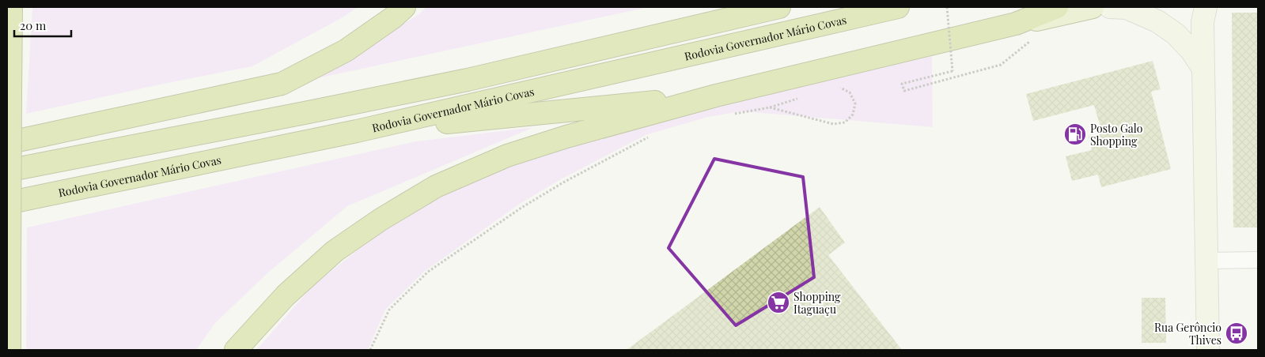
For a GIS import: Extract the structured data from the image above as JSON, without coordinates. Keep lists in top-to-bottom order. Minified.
{"streets":{"highway":["Rodovia Governador Mário Covas"]},"places":{"fuel station":["Posto Galo Shopping"],"supermarket":["Shopping Itaguaçu"],"bus stop":["Rua Gerôncio Thives"]},"scale_bar":"20 m"}
